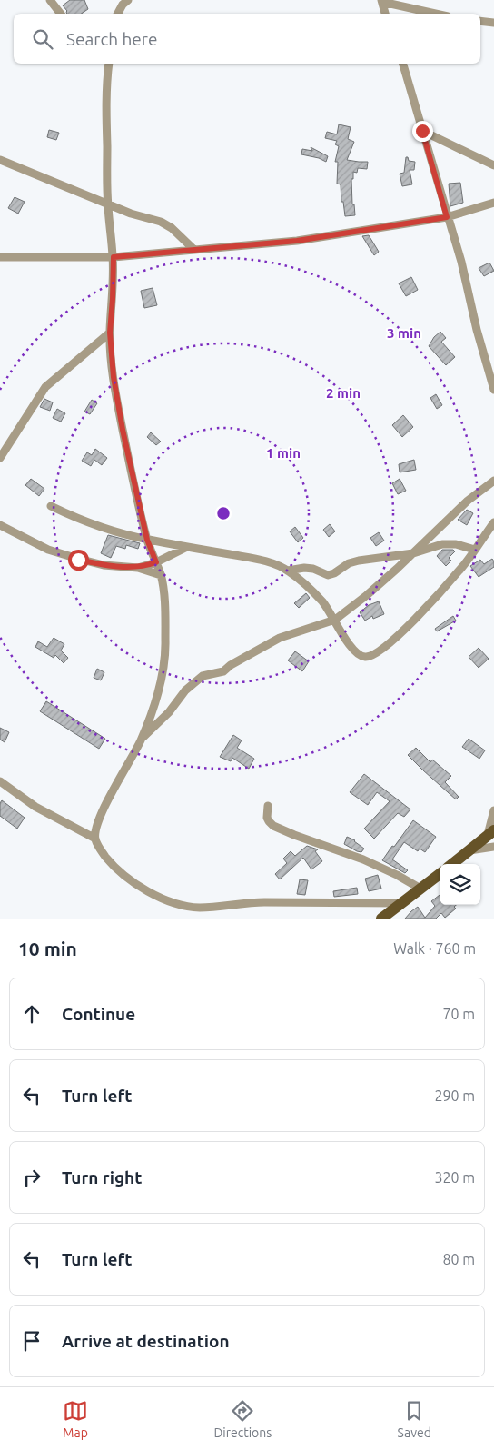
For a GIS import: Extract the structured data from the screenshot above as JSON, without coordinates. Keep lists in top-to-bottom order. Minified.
{"page":{"search":"Search here","heading":["10 min","Walk · 760 m"],"list":[["Continue","70 m"],["Turn left","290 m"],["Turn right","320 m"],["Turn left","80 m"],"Arrive at destination"],"nav":["Map","Directions","Saved"]},"rings":["3 min","2 min","1 min"]}
